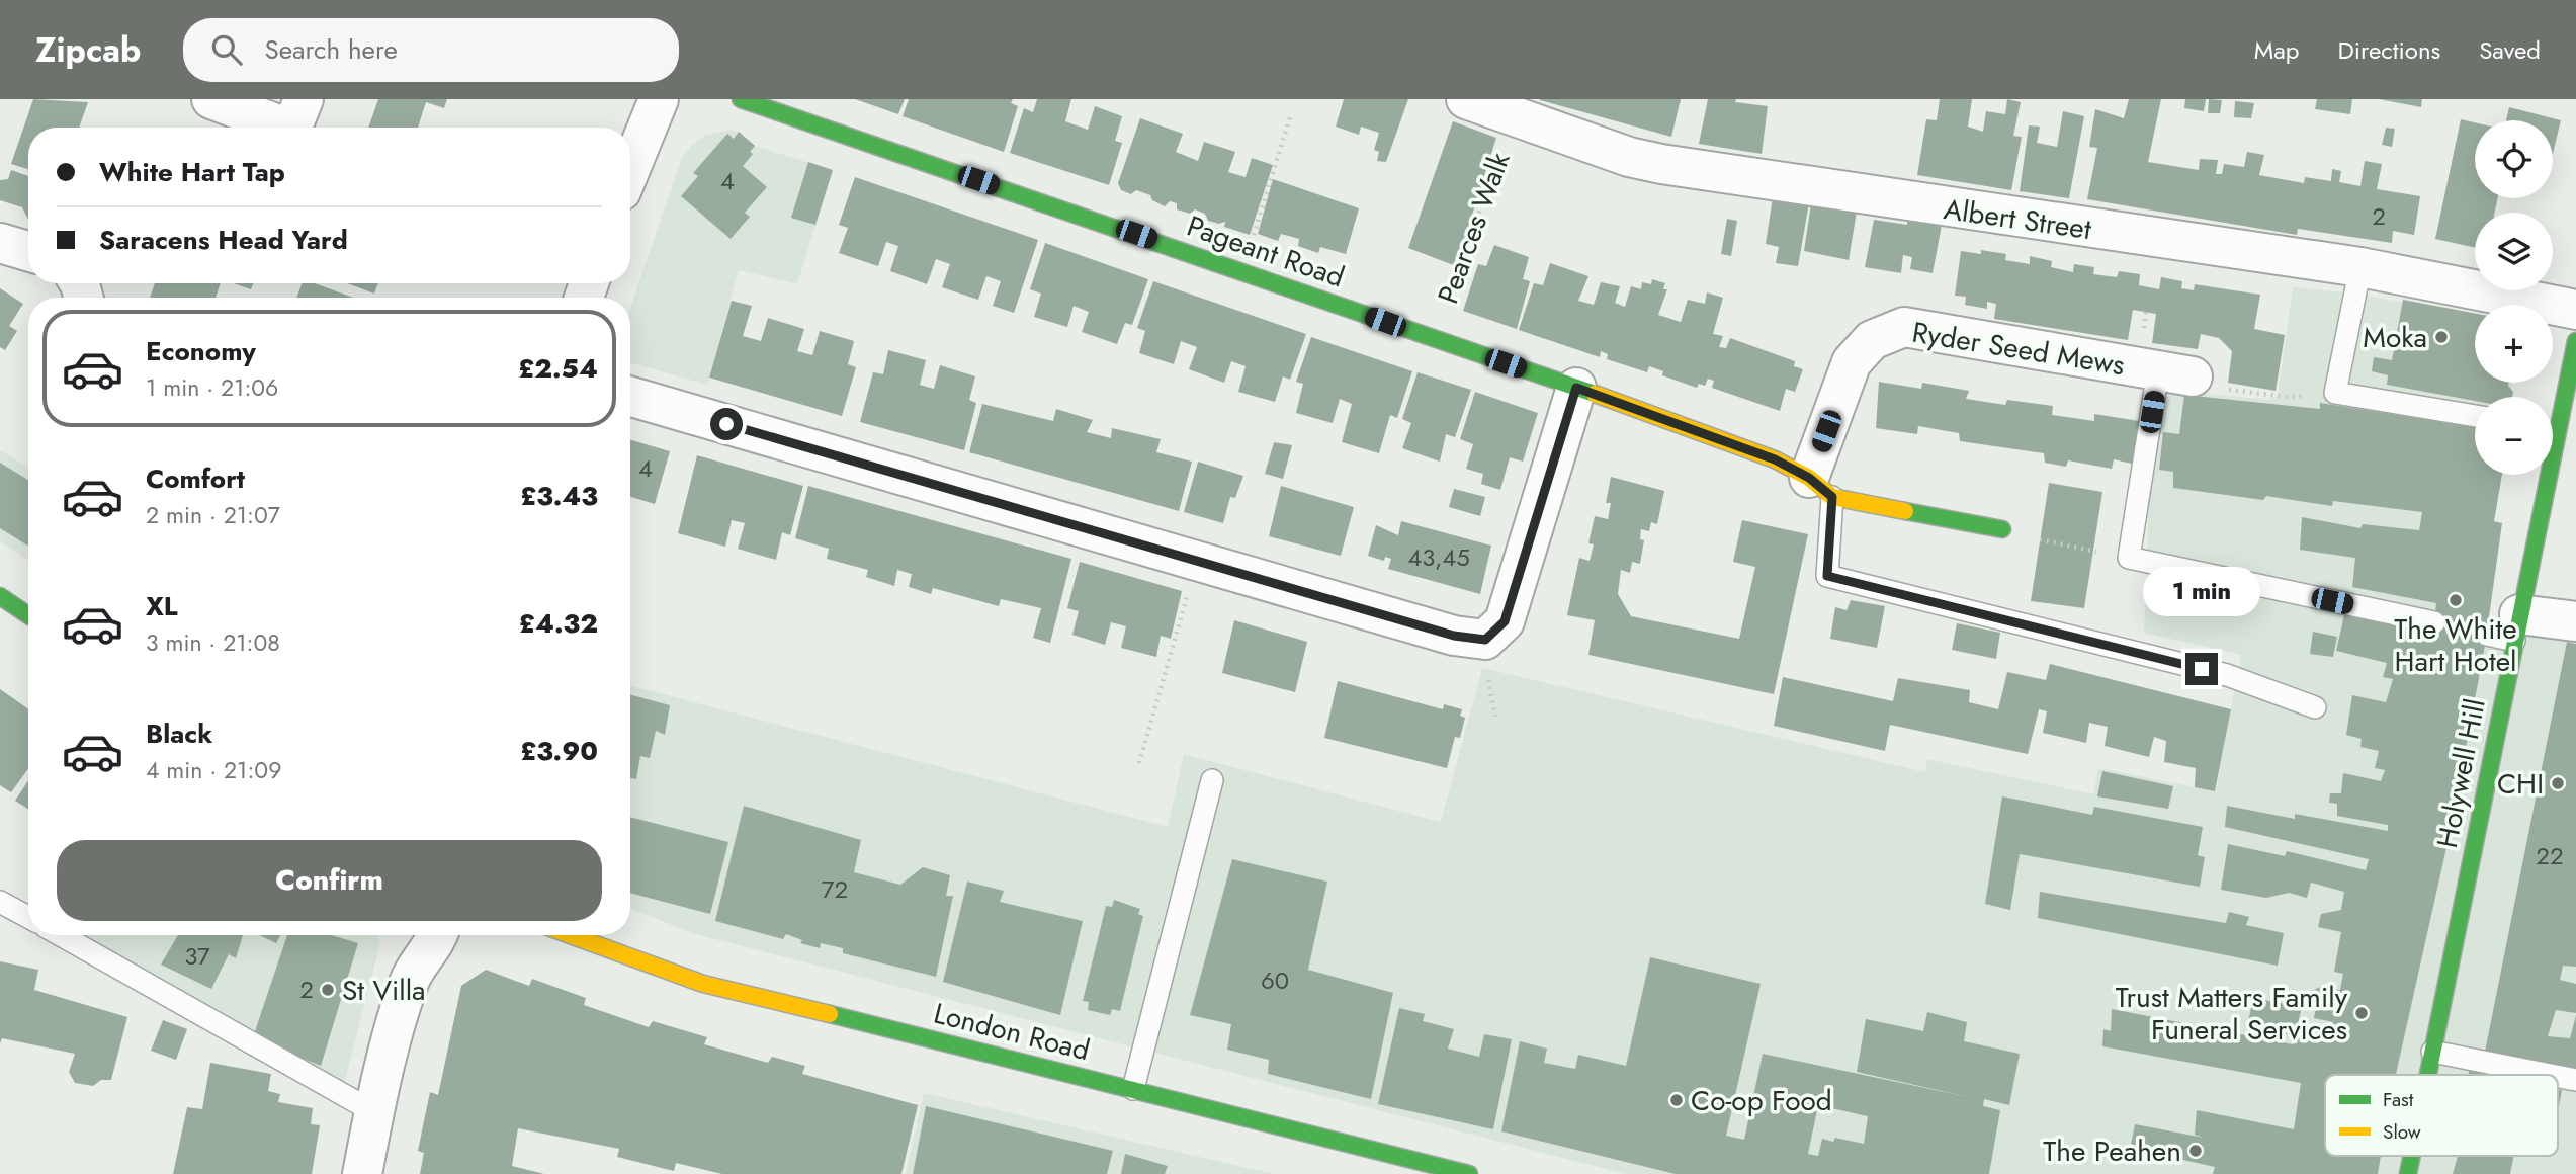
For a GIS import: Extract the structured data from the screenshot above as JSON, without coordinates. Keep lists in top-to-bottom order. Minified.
{"streets":{"main road":["Pageant Road","Holywell Hill","London Road"],"street":["Albert Street","Ryder Seed Mews"],"path":["Pearces Walk"]},"crossings":[["Albert Street","Pearces Walk"],["Pearces Walk","Pageant Road"],["Pageant Road","Ryder Seed Mews"]],"places":["Moka","The White Hart Hotel","CHI","St Villa","Trust Matters Family Funeral Services","Co-op Food","The Peahen"],"house_numbers":["4","2","4","43,45","22","72","37","60","2"],"legend":["Fast","Slow"],"page":{"header":"Zipcab","search":"Search here","nav":["Map","Directions","Saved"],"map_buttons":["+","−"],"banner":["White Hart Tap","Saracens Head Yard"],"list":[{"name":"Economy","note":"1 min · 21:06","value":"£2.54"},{"name":"Comfort","note":"2 min · 21:07","value":"£3.43"},{"name":"XL","note":"3 min · 21:08","value":"£4.32"},{"name":"Black","note":"4 min · 21:09","value":"£3.90"}],"bubble":"1 min","buttons":"Confirm"}}
